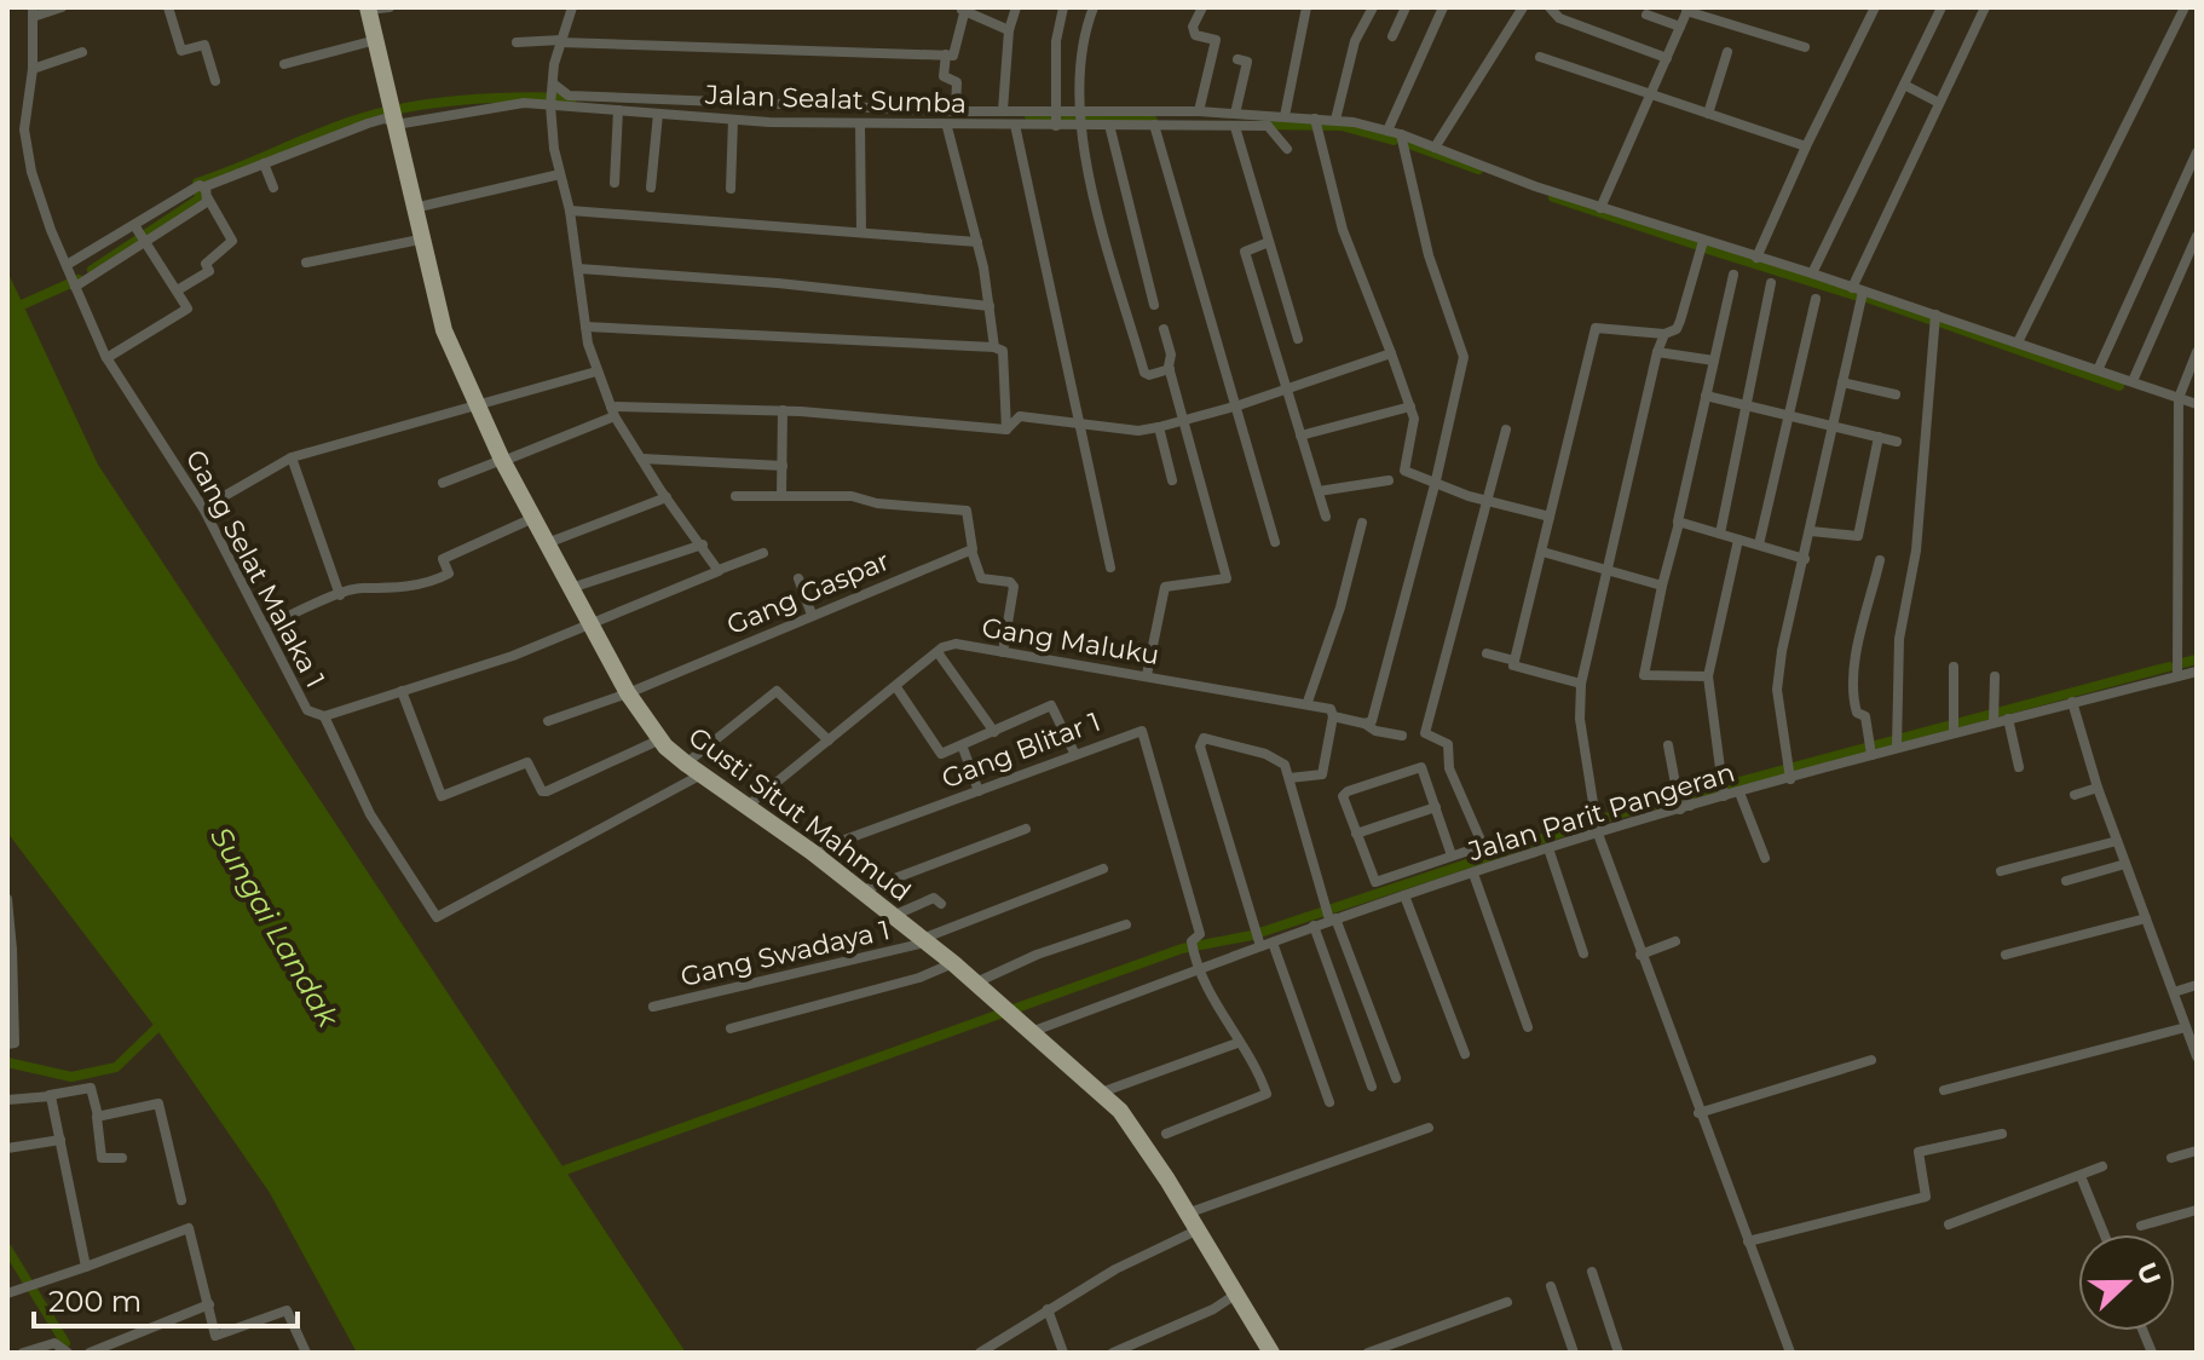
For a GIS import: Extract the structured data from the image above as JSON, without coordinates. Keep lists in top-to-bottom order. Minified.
{"streets":{"highway":["Gusti Situt Mahmud"],"street":["Jalan Sealat Sumba","Gang Selat Malaka 1","Gang Gaspar","Gang Maluku","Gang Blitar 1","Jalan Parit Pangeran","Gang Swadaya 1"]},"crossings":[["Jalan Sealat Sumba","Gusti Situt Mahmud"],["Gang Selat Malaka 1","Gusti Situt Mahmud"],["Gang Gaspar","Gusti Situt Mahmud"],["Gang Blitar 1","Jalan Parit Pangeran"],["Gang Blitar 1","Gusti Situt Mahmud"],["Jalan Parit Pangeran","Gusti Situt Mahmud"],["Gusti Situt Mahmud","Gang Swadaya 1"]],"water":["Sungai Landak"],"scale_bar":"200 m","north":"right"}
